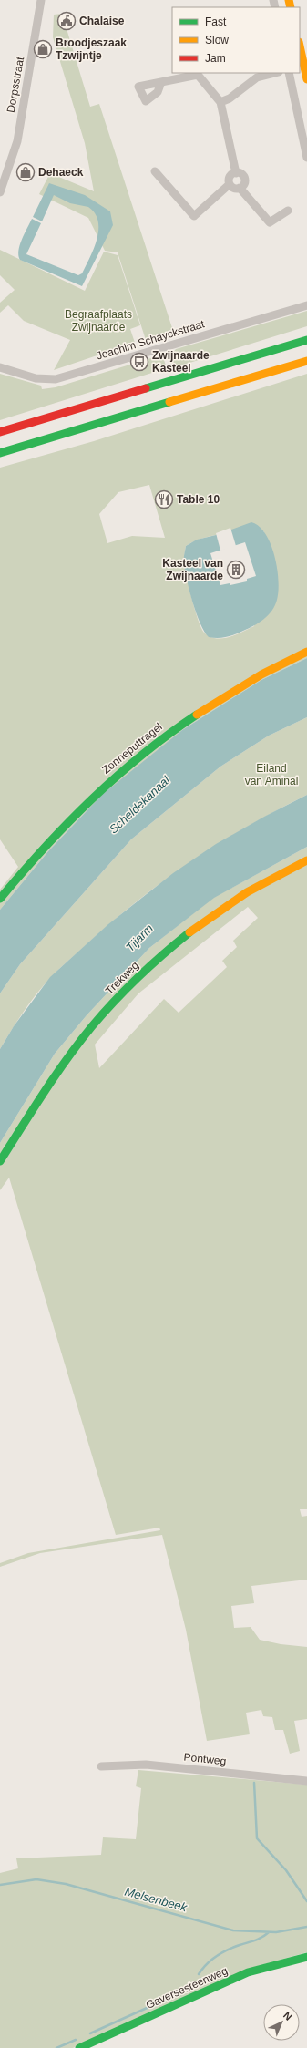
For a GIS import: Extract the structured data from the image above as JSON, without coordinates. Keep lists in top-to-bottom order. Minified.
{"streets":{"main road":["Zonneputtragel","Trekweg","Gaversesteenweg"],"street":["Dorpsstraat","Joachim Schayckstraat","Pontweg"]},"water":["Scheldekanaal","Tijarm","Melsenbeek"],"parks":["Begraafplaats Zwijnaarde","Eiland van Aminal"],"places":{"public building":["Chalaise"],"shop":["Broodjeszaak Tzwijntje","Dehaeck"],"bus stop":["Zwijnaarde Kasteel"],"restaurant":["Table 10"],"building":["Kasteel van Zwijnaarde"]},"legend":["Fast","Slow","Jam"],"north":"top right"}
